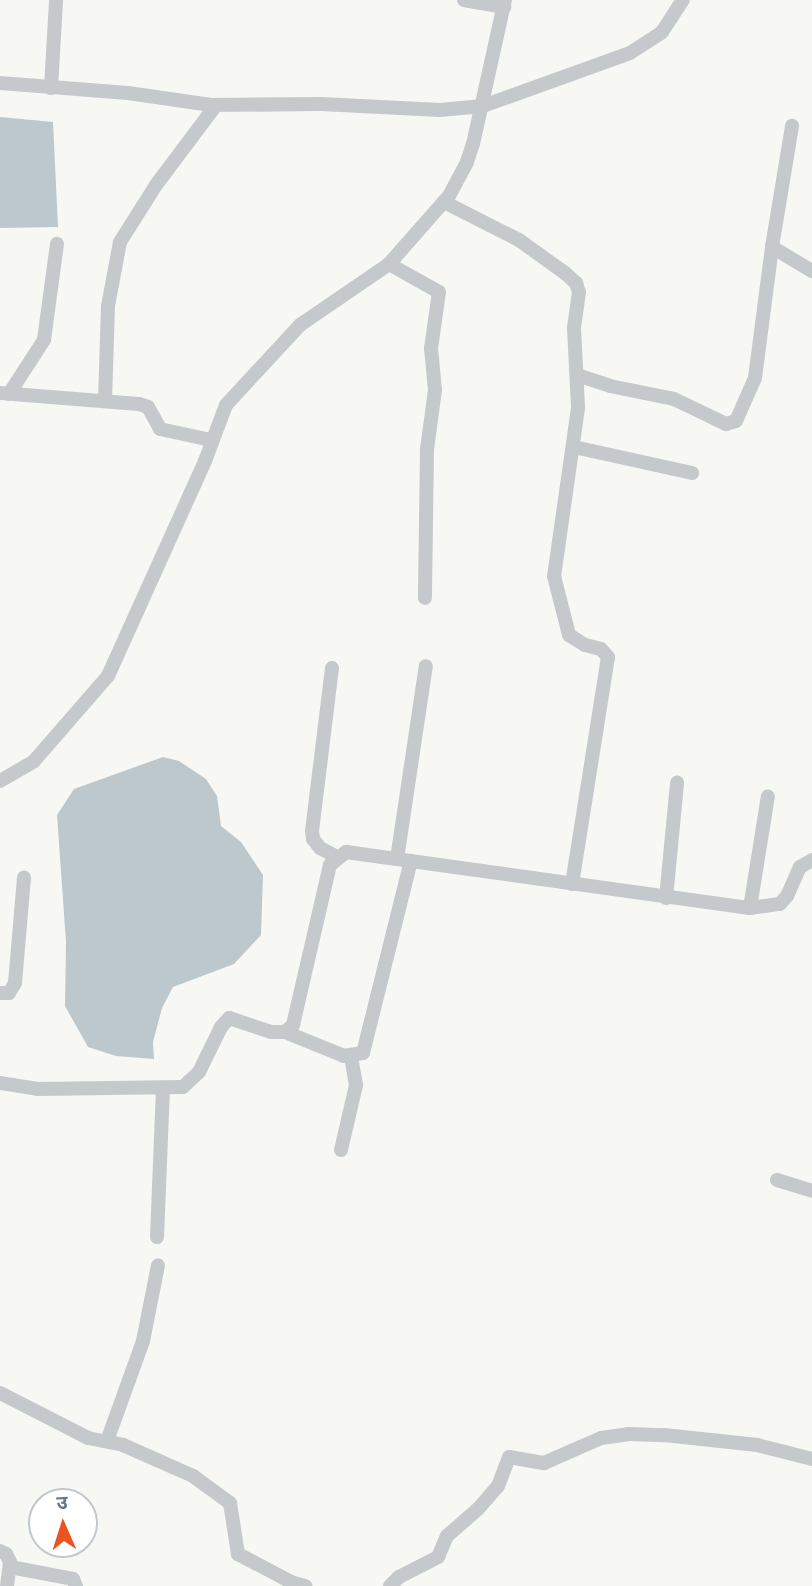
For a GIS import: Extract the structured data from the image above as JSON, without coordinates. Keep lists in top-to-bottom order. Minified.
{"north":"top"}
